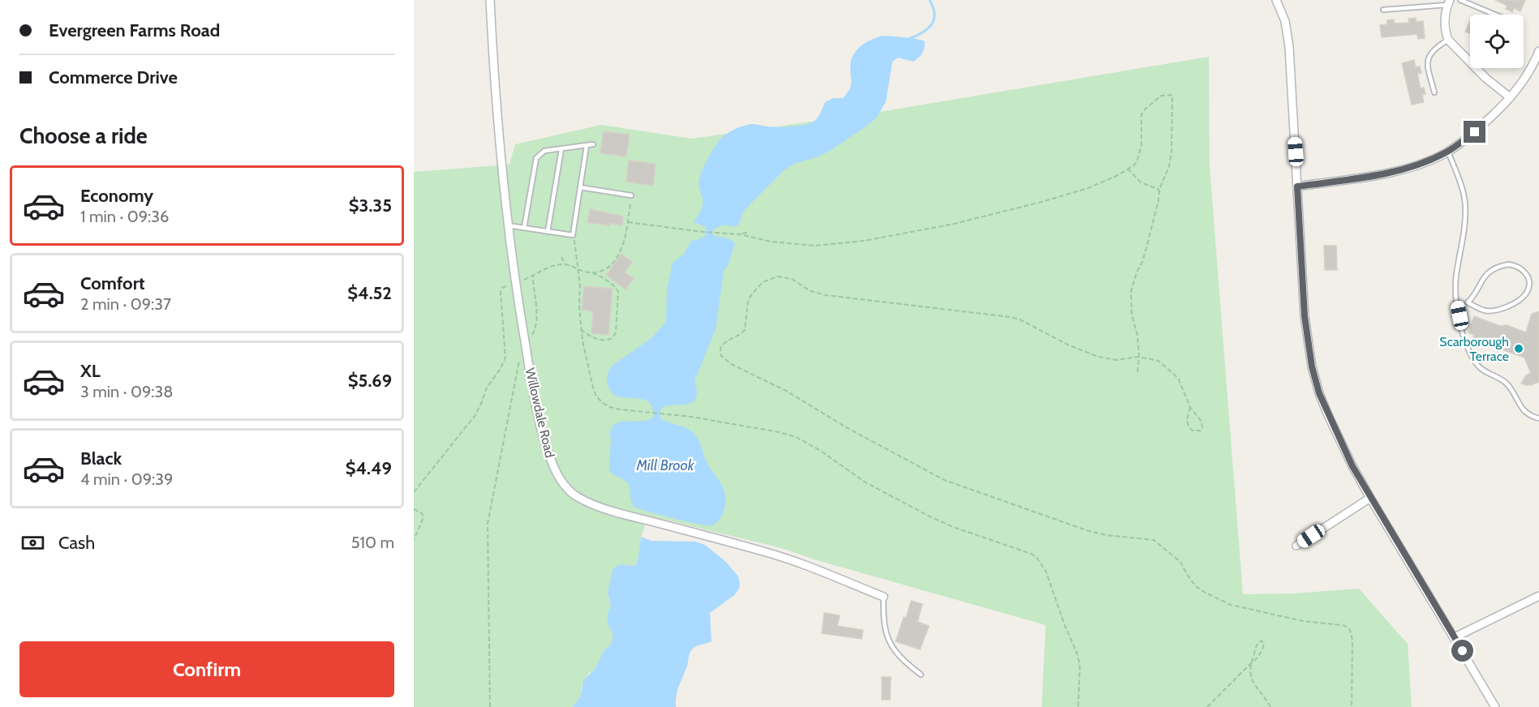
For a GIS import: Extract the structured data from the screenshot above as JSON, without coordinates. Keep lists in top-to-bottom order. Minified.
{"streets":{"street":["Willowdale Road"]},"water":["Mill Brook"],"places":["Scarborough Terrace"],"page":{"banner":["Evergreen Farms Road","Commerce Drive"],"heading":"Choose a ride","list":[{"name":"Economy","note":"1 min · 09:36","value":"$3.35"},{"name":"Comfort","note":"2 min · 09:37","value":"$4.52"},{"name":"XL","note":"3 min · 09:38","value":"$5.69"},{"name":"Black","note":"4 min · 09:39","value":"$4.49"}],"pay":["Cash","510 m"],"buttons":"Confirm"}}
